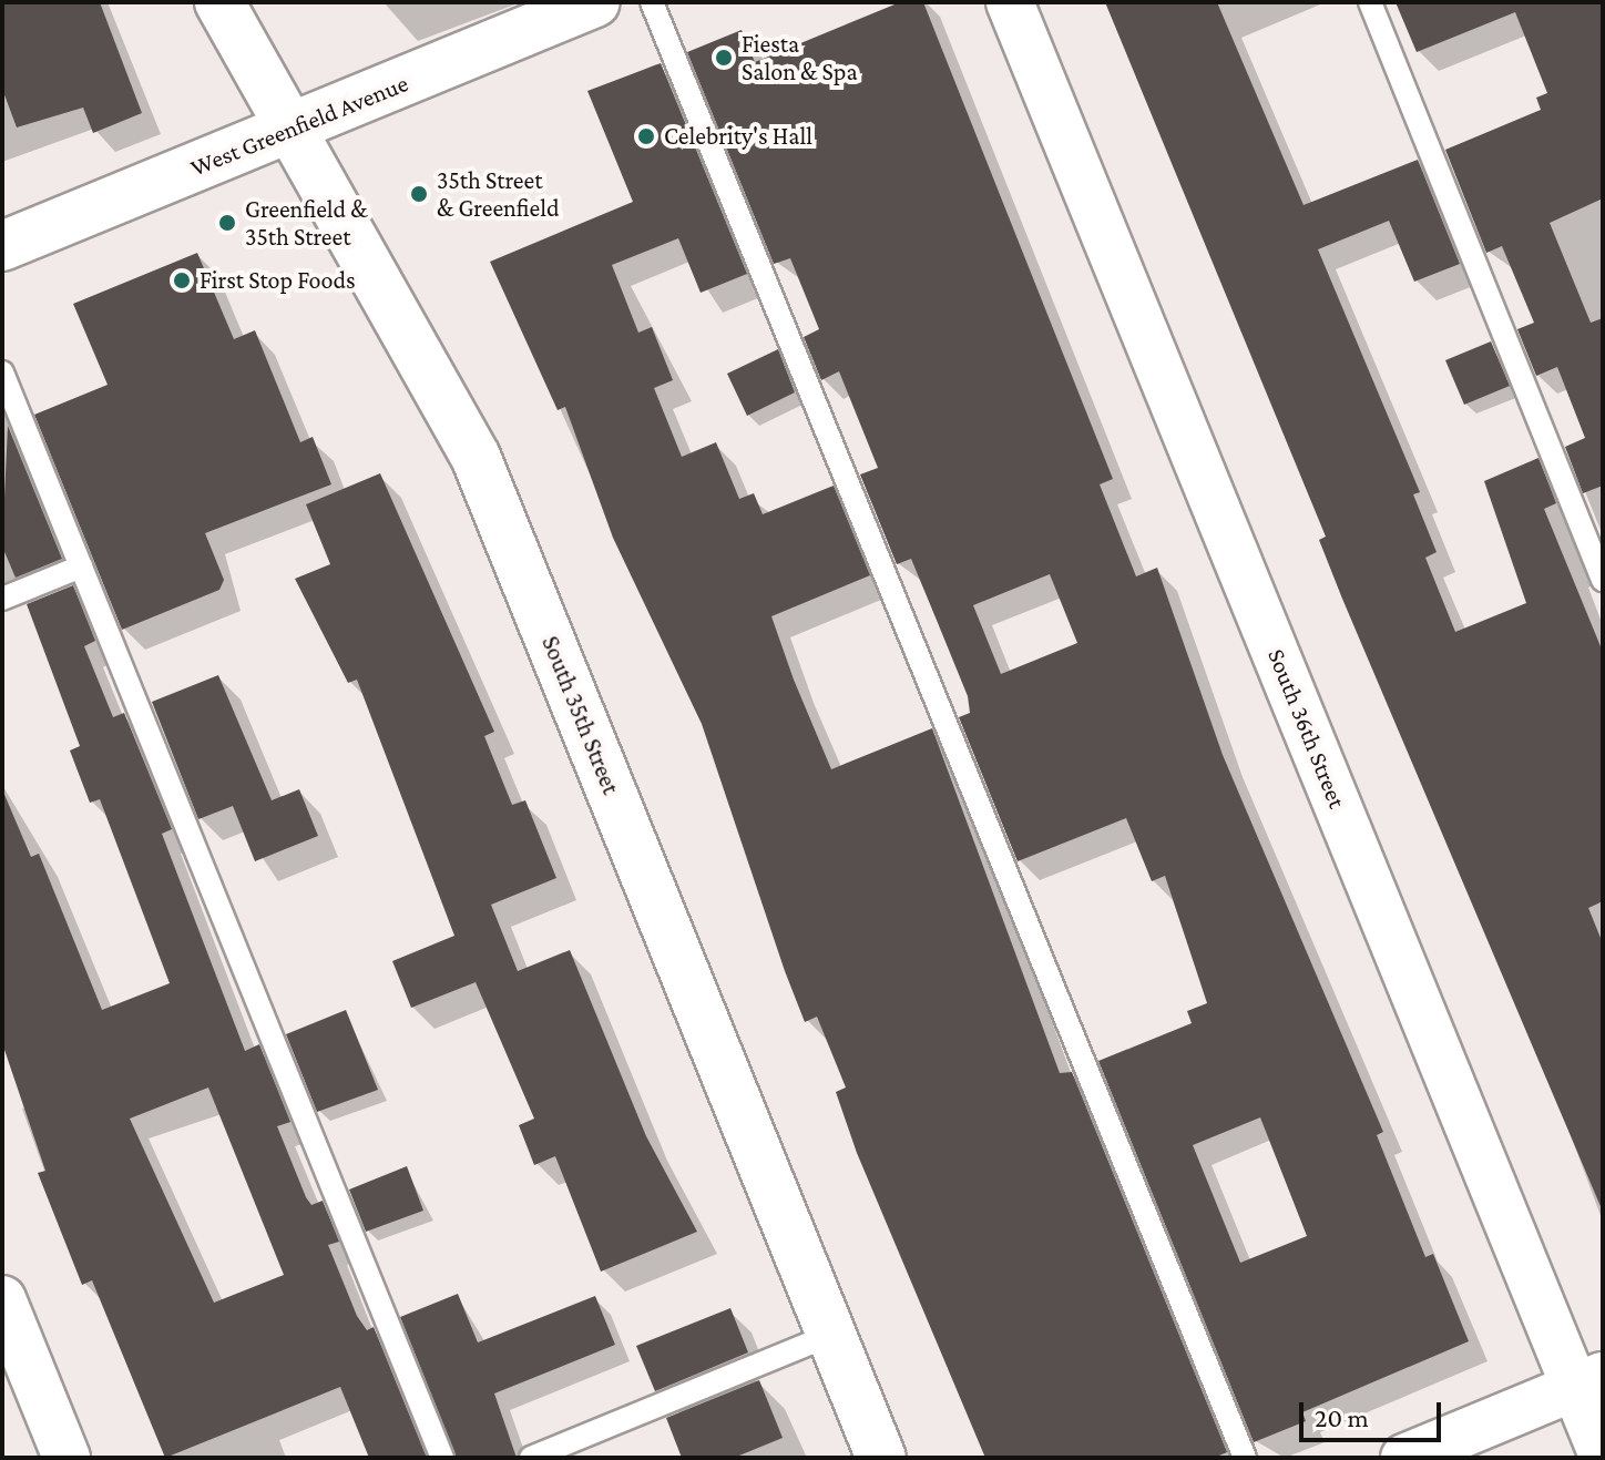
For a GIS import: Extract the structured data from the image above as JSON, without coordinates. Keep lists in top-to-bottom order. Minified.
{"streets":{"main road":["West Greenfield Avenue","South 35th Street"],"street":["South 36th Street"]},"crossings":[["West Greenfield Avenue","South 35th Street"]],"places":["Fiesta Salon & Spa","Celebrity's Hall","35th Street & Greenfield","Greenfield & 35th Street","First Stop Foods"],"scale_bar":"20 m"}
